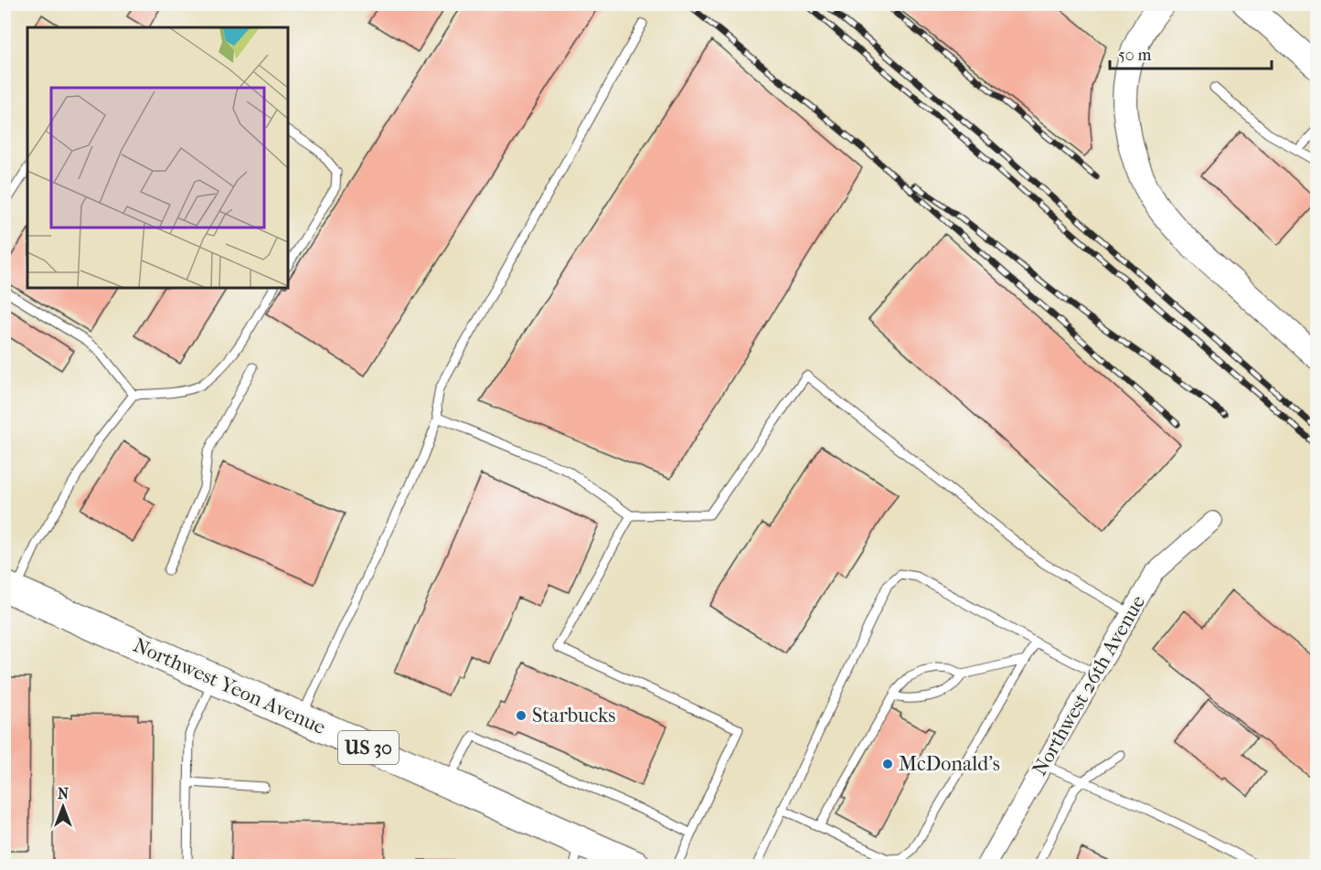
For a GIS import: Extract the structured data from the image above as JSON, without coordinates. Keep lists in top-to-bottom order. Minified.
{"streets":{"highway":["Northwest Yeon Avenue","US 30"],"street":["Northwest 26th Avenue"]},"places":["Starbucks","McDonald's"],"scale_bar":"50 m","north":"top"}
